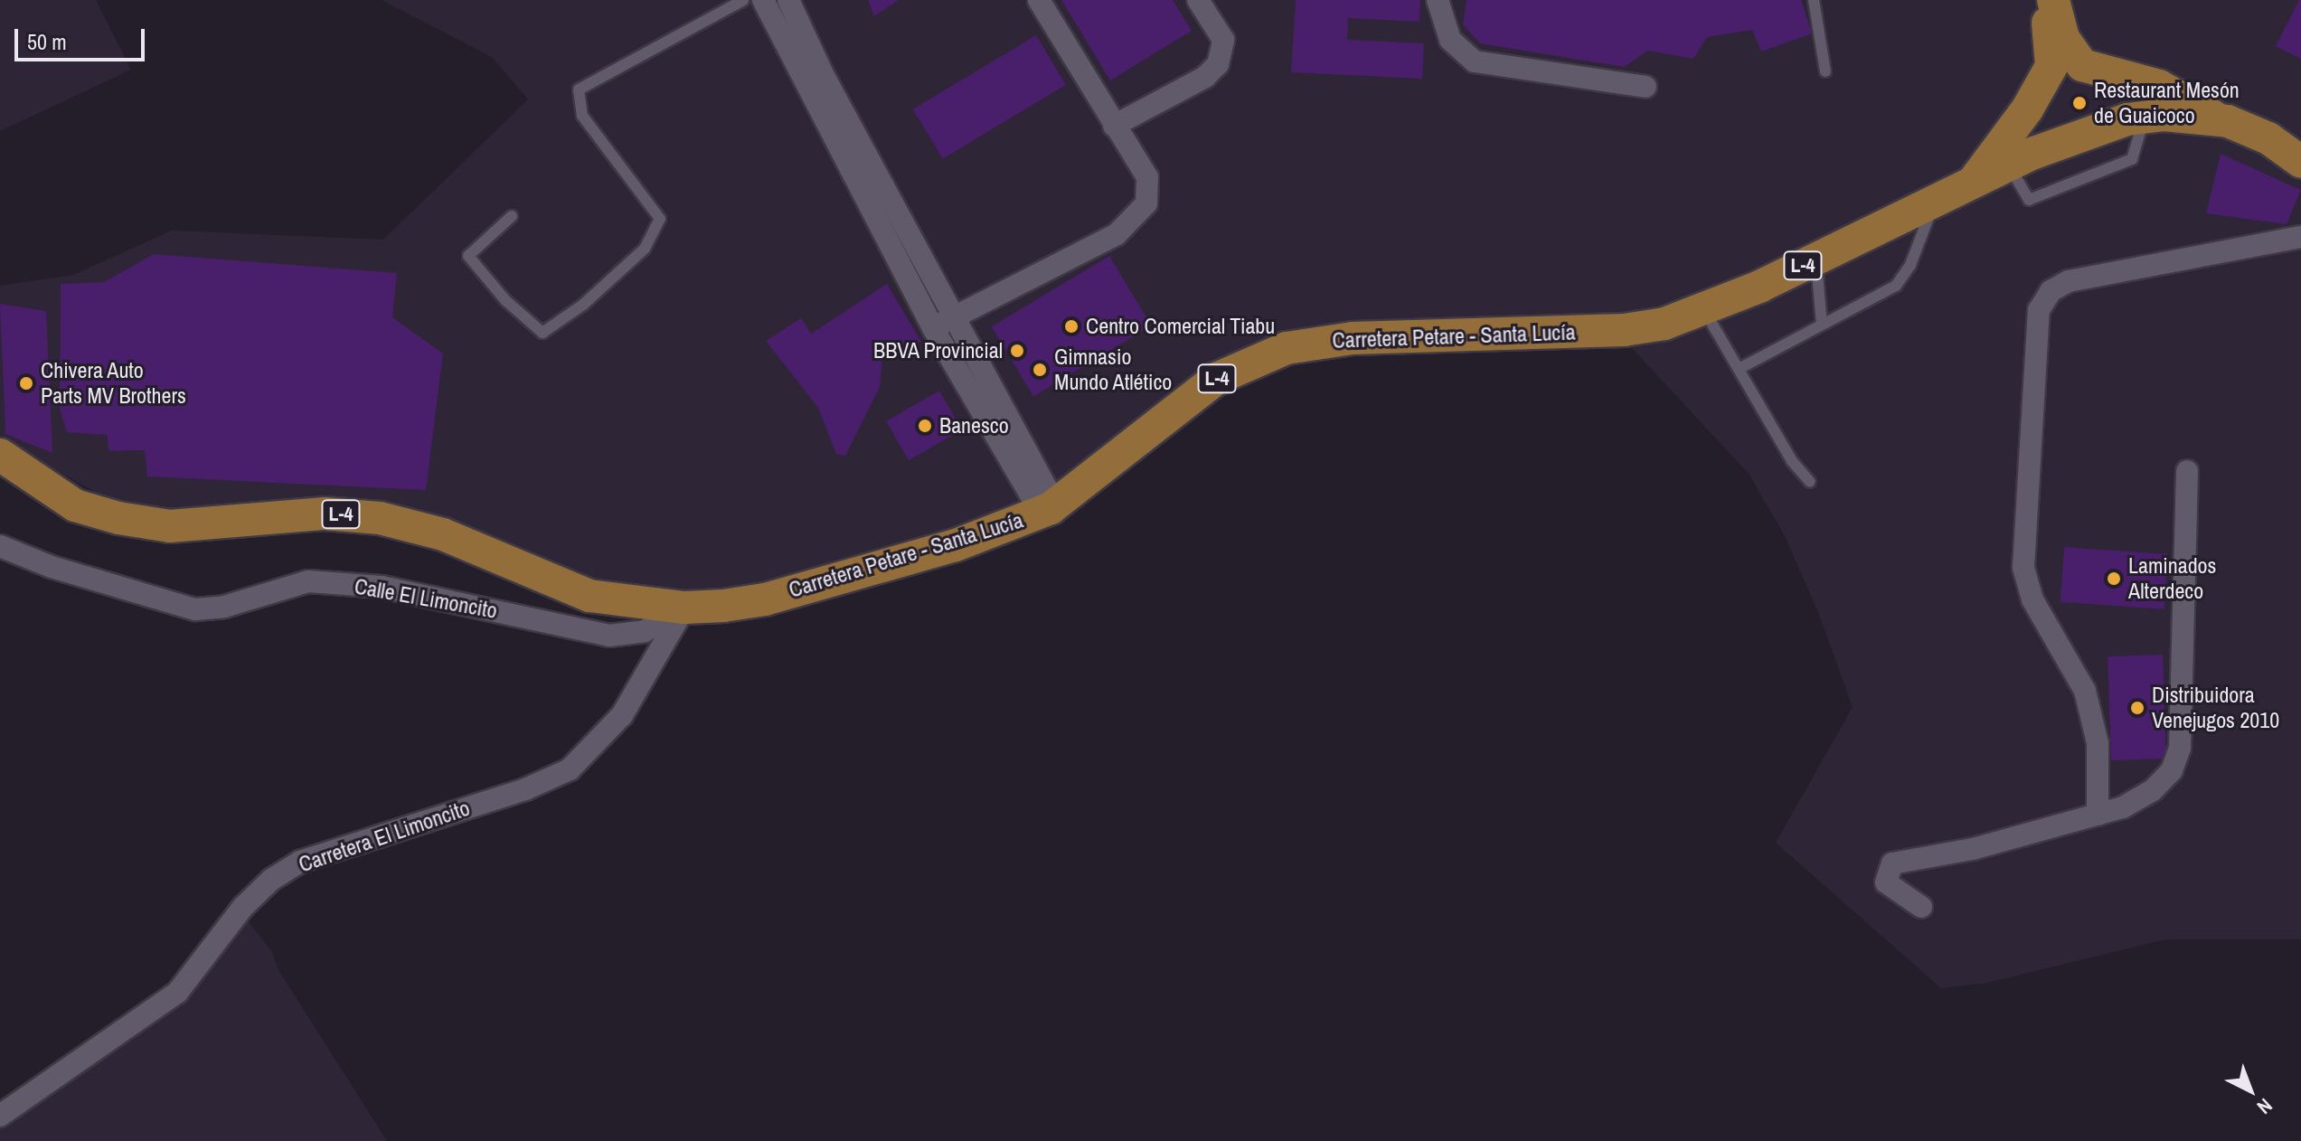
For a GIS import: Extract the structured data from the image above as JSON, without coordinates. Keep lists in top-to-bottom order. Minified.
{"streets":{"main road":["L-4","Carretera Petare - Santa Lucía"],"street":["Calle El Limoncito","Carretera El Limoncito"]},"crossings":[["Carretera Petare - Santa Lucía","Calle El Limoncito"],["Carretera Petare - Santa Lucía","Carretera El Limoncito"],["Calle El Limoncito","Carretera El Limoncito"]],"places":["Restaurant Mesón de Guaicoco","Centro Comercial Tiabu","BBVA Provincial","Gimnasio Mundo Atlético","Chivera Auto Parts MV Brothers","Banesco","Laminados Alterdeco","Distribuidora Venejugos 2010"],"scale_bar":"50 m","north":"bottom right"}
